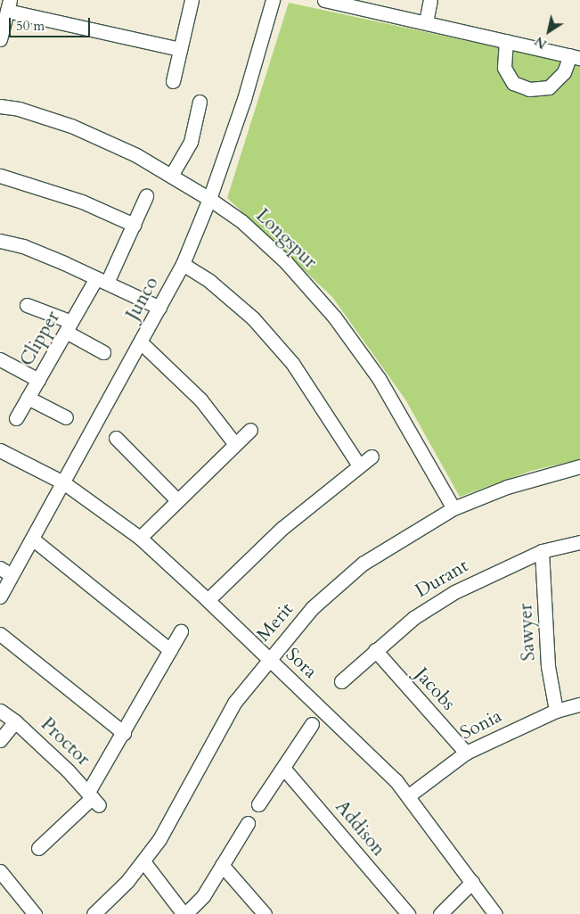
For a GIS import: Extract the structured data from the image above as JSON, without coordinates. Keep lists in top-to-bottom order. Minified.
{"streets":{"street":["Longspur","Junco","Clipper","Durant","Merit","Sawyer","Sora","Jacobs","Sonia","Proctor","Addison"]},"crossings":[["Longspur","Junco"],["Longspur","Merit"],["Junco","Sora"],["Durant","Sawyer"],["Durant","Jacobs"],["Merit","Sora"],["Sawyer","Sonia"],["Sora","Sonia"],["Jacobs","Sonia"]],"scale_bar":"50 m","north":"bottom left"}
